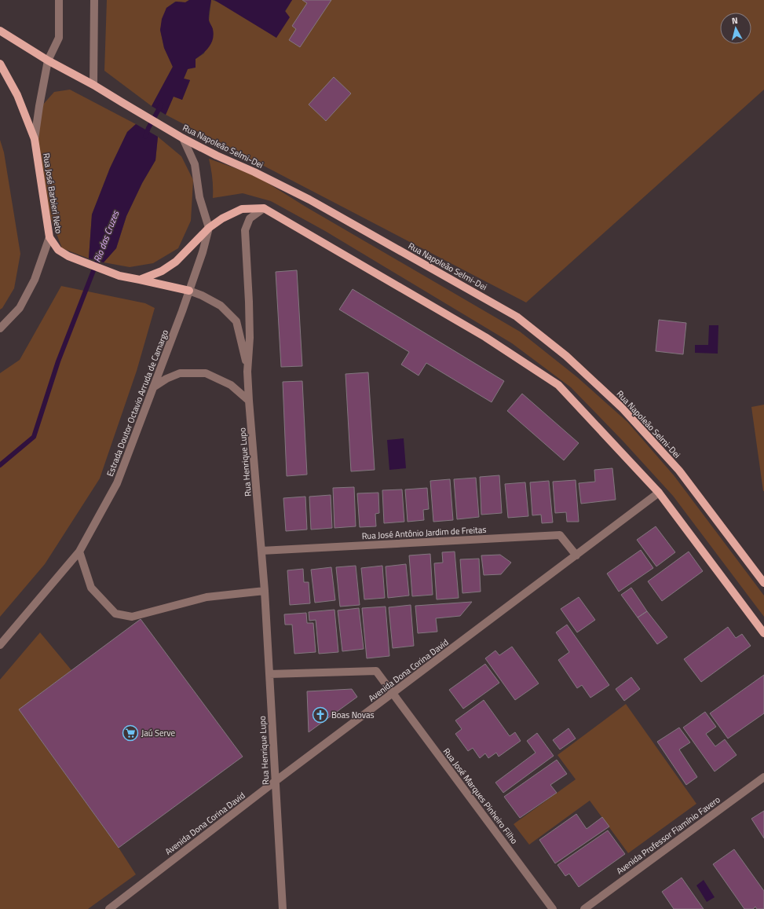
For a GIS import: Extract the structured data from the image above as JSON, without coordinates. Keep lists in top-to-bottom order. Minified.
{"streets":{"main road":["Rua Napoleão Selmi-Dei","Rua José Barbieri Neto"],"street":["Estrada Doutor Octavio Arruda de Camargo","Rua Henrique Lupo","Rua José Antônio Jardim de Freitas","Avenida Dona Corina David","Rua José Marques Pinheiro Filho","Avenida Professor Flamínio Favero"]},"crossings":[["Rua José Barbieri Neto","Estrada Doutor Octavio Arruda de Camargo"],["Rua José Barbieri Neto","Rua Henrique Lupo"],["Estrada Doutor Octavio Arruda de Camargo","Rua Henrique Lupo"],["Rua Henrique Lupo","Rua José Antônio Jardim de Freitas"],["Rua Henrique Lupo","Avenida Dona Corina David"],["Rua Henrique Lupo","Rua José Marques Pinheiro Filho"],["Rua José Antônio Jardim de Freitas","Avenida Dona Corina David"],["Avenida Dona Corina David","Rua José Marques Pinheiro Filho"]],"water":["Rio das Cruzes"],"places":{"church":["Boas Novas"],"supermarket":["Jaú Serve"]},"north":"top"}
